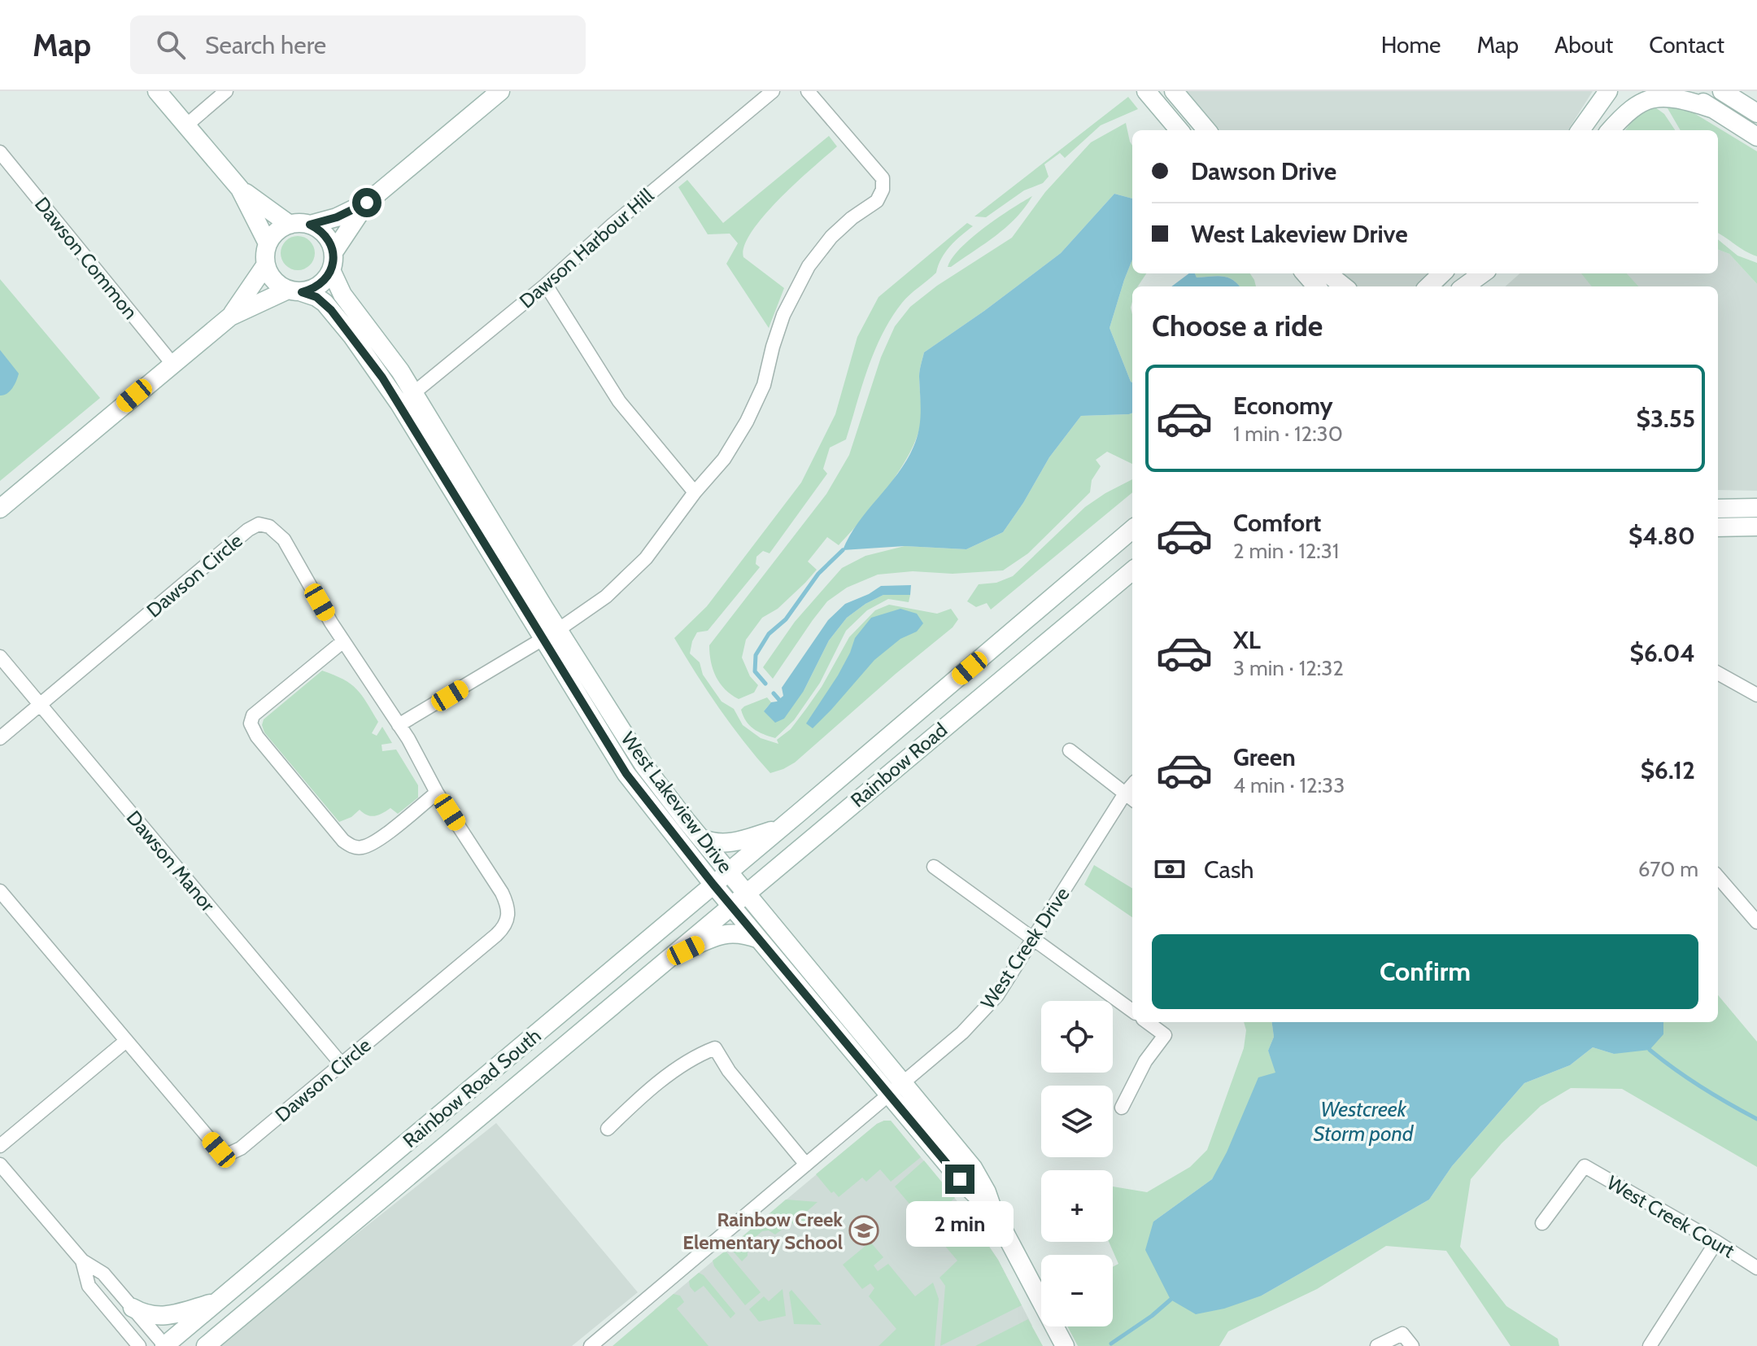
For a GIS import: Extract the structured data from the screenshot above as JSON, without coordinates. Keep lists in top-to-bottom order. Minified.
{"streets":{"street":["Dawson Harbour Hill","Dawson Common","Dawson Circle","Rainbow Road","West Lakeview Drive","Dawson Manor","West Creek Drive","Rainbow Road South","West Creek Court"]},"crossings":[["Dawson Harbour Hill","West Lakeview Drive"],["Dawson Circle","Dawson Manor"],["Rainbow Road","West Lakeview Drive"],["Rainbow Road","Rainbow Road South"],["West Lakeview Drive","West Creek Drive"],["West Lakeview Drive","Rainbow Road South"]],"water":["Westcreek Storm pond"],"places":{"school or university":["Rainbow Creek Elementary School"]},"page":{"header":"Map","search":"Search here","nav":["Home","Map","About","Contact"],"banner":["Dawson Drive","West Lakeview Drive"],"heading":"Choose a ride","list":[{"name":"Economy","note":"1 min · 12:30","value":"$3.55"},{"name":"Comfort","note":"2 min · 12:31","value":"$4.80"},{"name":"XL","note":"3 min · 12:32","value":"$6.04"},{"name":"Green","note":"4 min · 12:33","value":"$6.12"}],"pay":["Cash","670 m"],"buttons":"Confirm","map_buttons":["+","−"],"bubble":"2 min"}}
